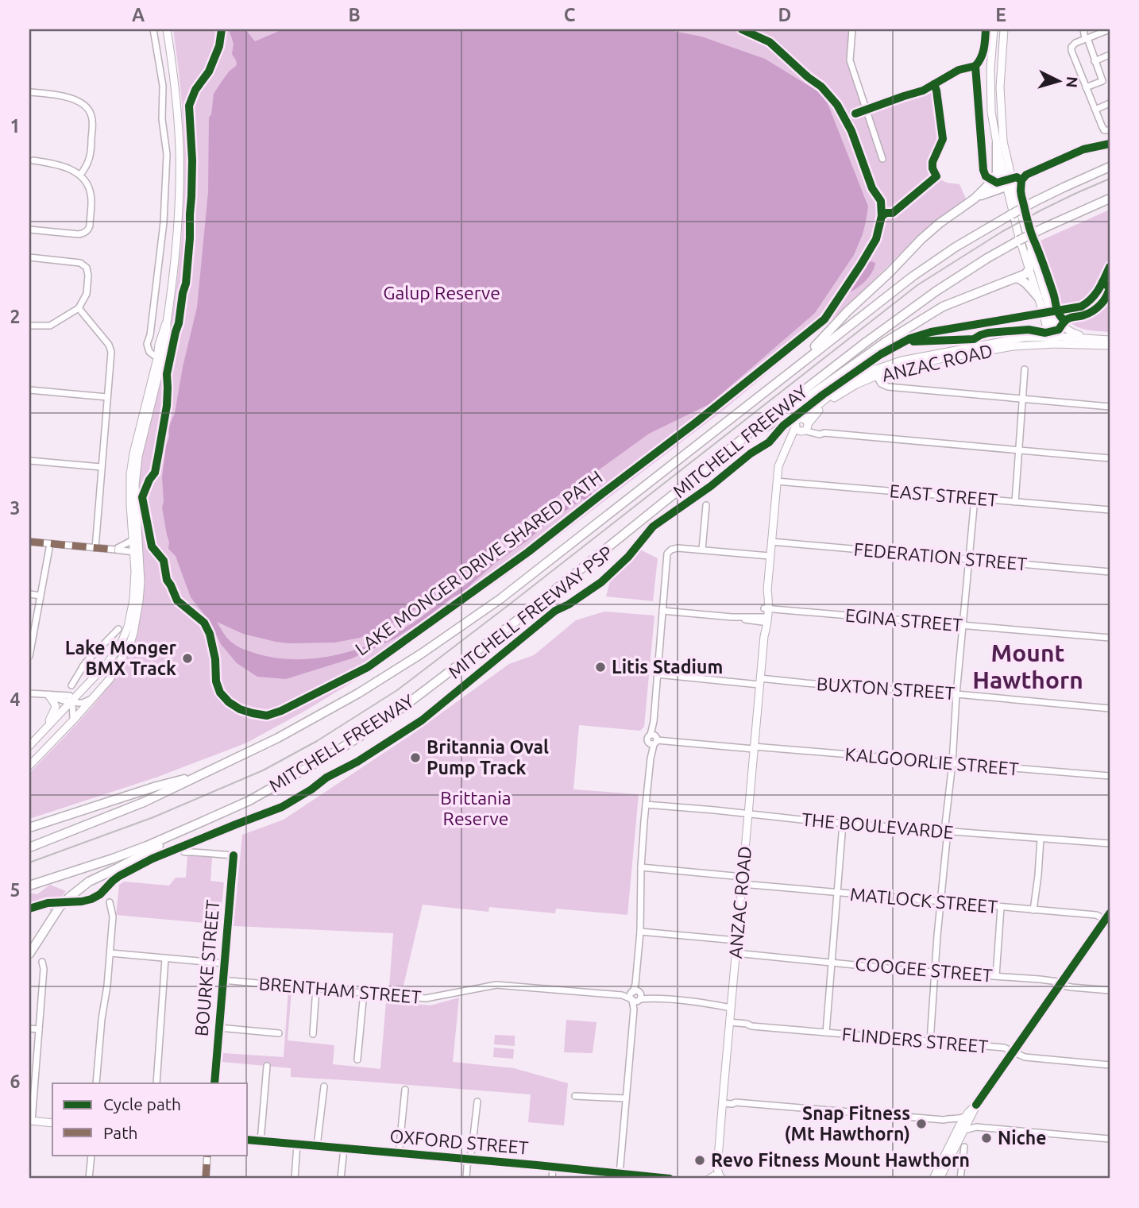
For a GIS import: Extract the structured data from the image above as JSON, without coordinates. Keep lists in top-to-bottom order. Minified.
{"streets":{"highway":["MITCHELL FREEWAY"],"main road":["ANZAC ROAD","OXFORD STREET"],"street":["EAST STREET","FEDERATION STREET","EGINA STREET","BUXTON STREET","KALGOORLIE STREET","THE BOULEVARDE","MATLOCK STREET","BOURKE STREET","COOGEE STREET","BRENTHAM STREET","FLINDERS STREET"],"cycle path":["LAKE MONGER DRIVE SHARED PATH","MITCHELL FREEWAY PSP"]},"crossings":[["ANZAC ROAD","EAST STREET"],["ANZAC ROAD","FEDERATION STREET"],["ANZAC ROAD","EGINA STREET"],["ANZAC ROAD","BUXTON STREET"],["ANZAC ROAD","KALGOORLIE STREET"],["ANZAC ROAD","THE BOULEVARDE"],["ANZAC ROAD","MATLOCK STREET"],["ANZAC ROAD","COOGEE STREET"],["ANZAC ROAD","BRENTHAM STREET"],["ANZAC ROAD","FLINDERS STREET"],["BOURKE STREET","BRENTHAM STREET"]],"districts":["Mount Hawthorn"],"parks":["Galup Reserve","Brittania Reserve"],"places":["Lake Monger BMX Track","Litis Stadium","Britannia Oval Pump Track","Snap Fitness (Mt Hawthorn)","Niche","Revo Fitness Mount Hawthorn"],"legend":["Cycle path","Path"],"north":"right","grid":{"columns":["A","B","C","D","E"],"rows":["1","2","3","4","5","6"]}}
